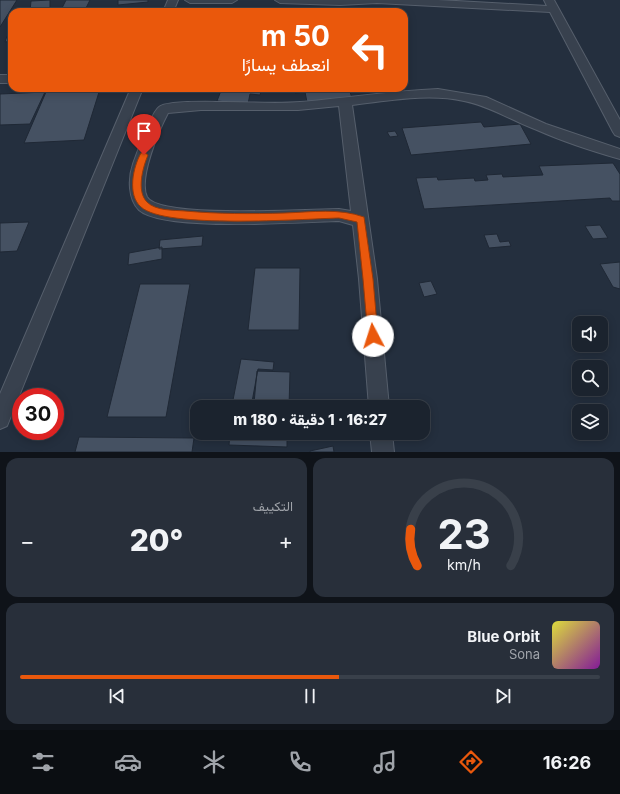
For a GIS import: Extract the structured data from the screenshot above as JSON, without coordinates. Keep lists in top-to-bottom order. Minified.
{"page":{"turn":["50 m","انعطف يسارًا"],"limit":"30","trip":"16:27 · 1 دقيقة · 180 m","tile":"التكييف","heat":["−","20°","+"],"song":["Blue Orbit","Sona"],"tabs":"16:26","gauge":["23","km/h"]}}
